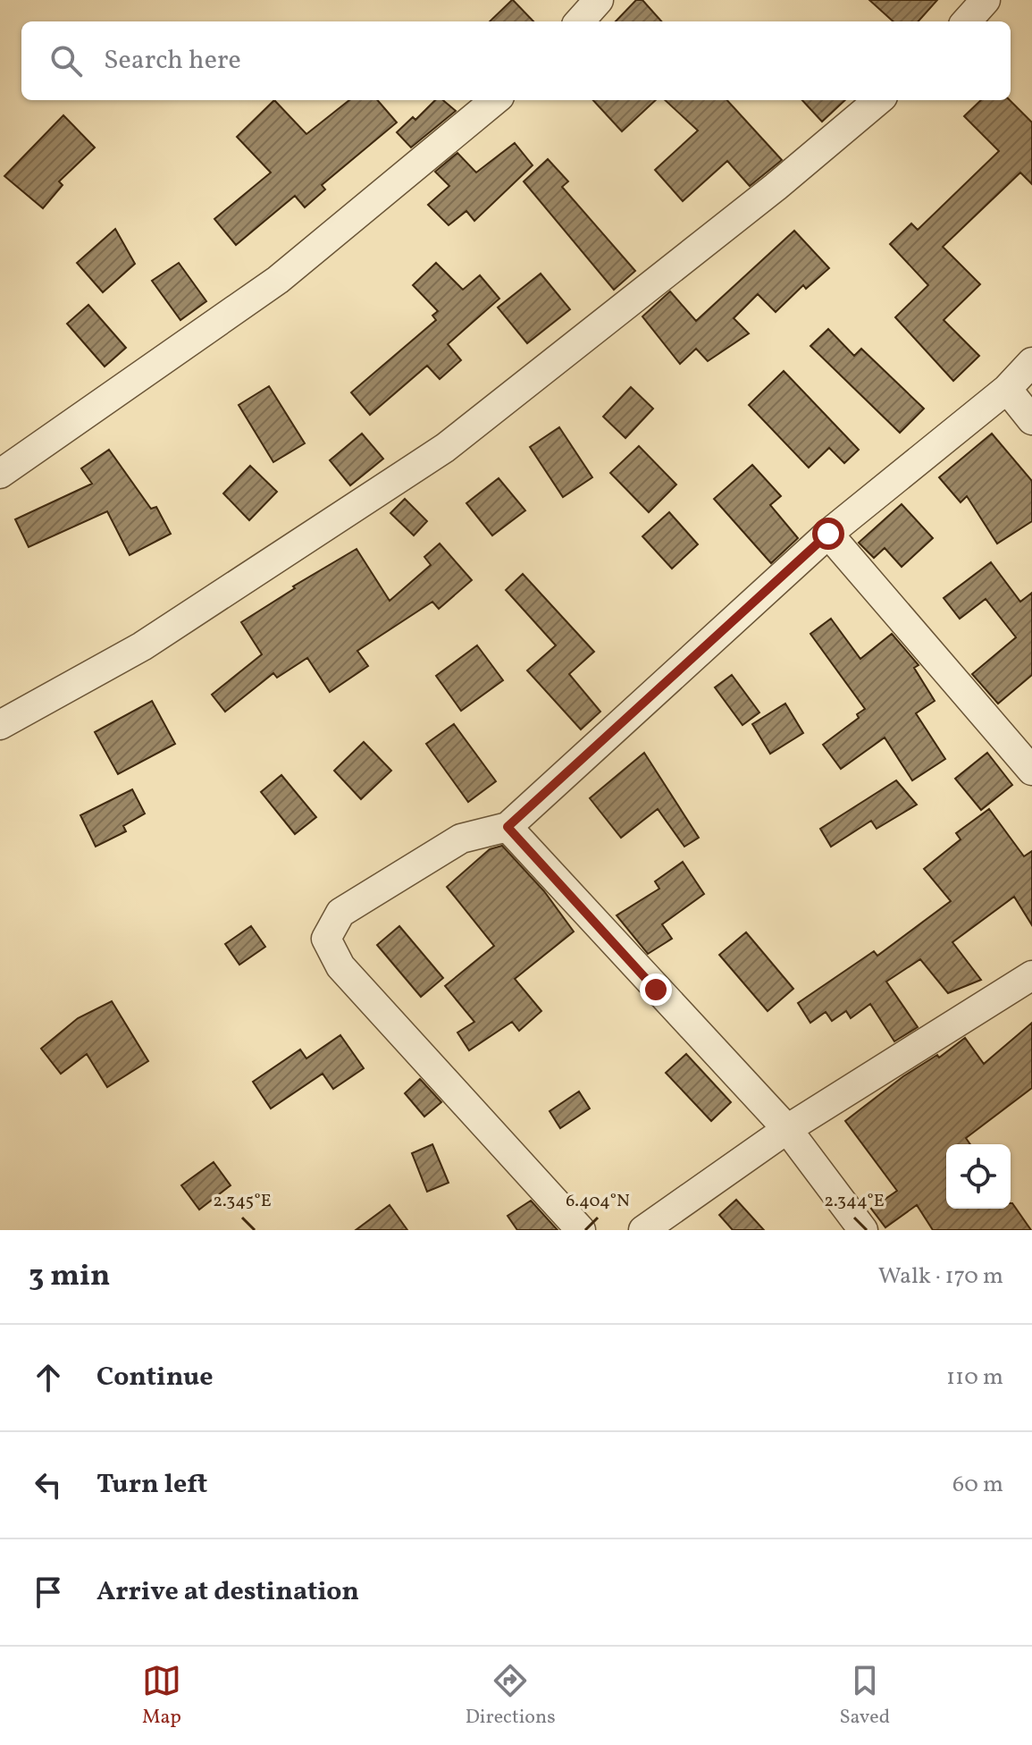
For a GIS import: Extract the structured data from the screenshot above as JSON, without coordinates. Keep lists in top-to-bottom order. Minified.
{"page":{"search":"Search here","heading":["3 min","Walk · 170 m"],"list":[["Continue","110 m"],["Turn left","60 m"],"Arrive at destination"],"nav":["Map","Directions","Saved"]},"coordinates":["6.404°N","2.345°E","2.344°E"]}
